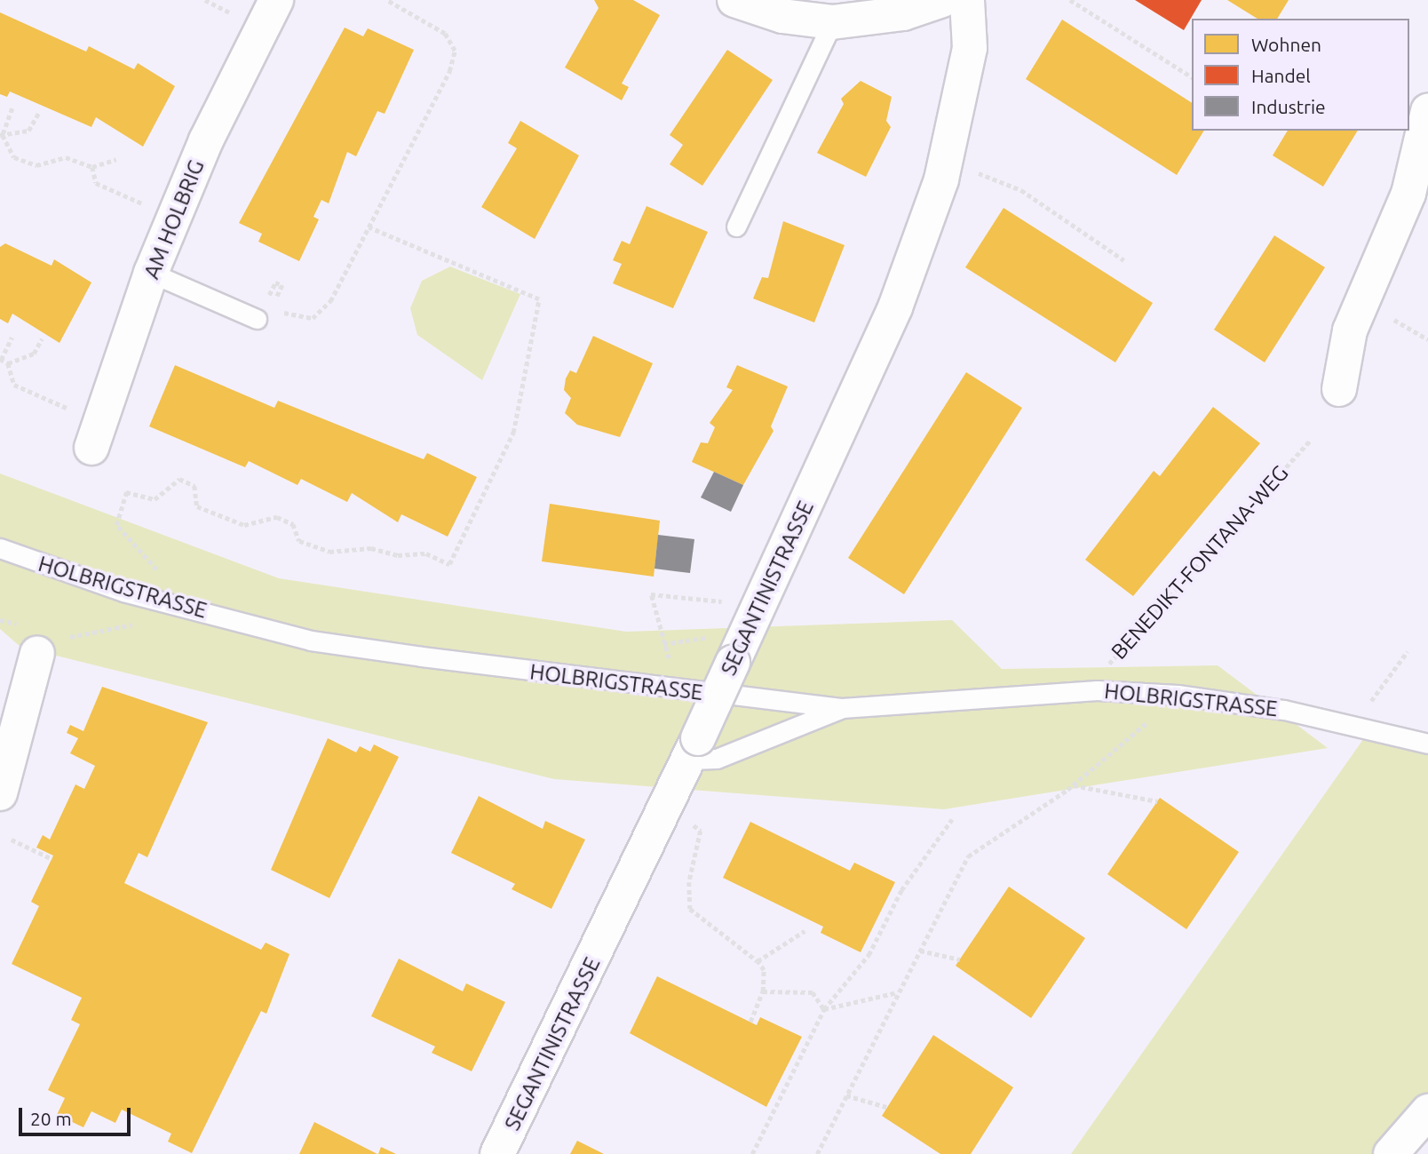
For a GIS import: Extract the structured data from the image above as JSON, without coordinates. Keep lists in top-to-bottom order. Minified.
{"streets":{"street":["AM HOLBRIG","SEGANTINISTRASSE"],"lane":["HOLBRIGSTRASSE"],"path":["BENEDIKT-FONTANA-WEG"]},"crossings":[["BENEDIKT-FONTANA-WEG","HOLBRIGSTRASSE"]],"legend":["Wohnen","Handel","Industrie"],"scale_bar":"20 m"}
